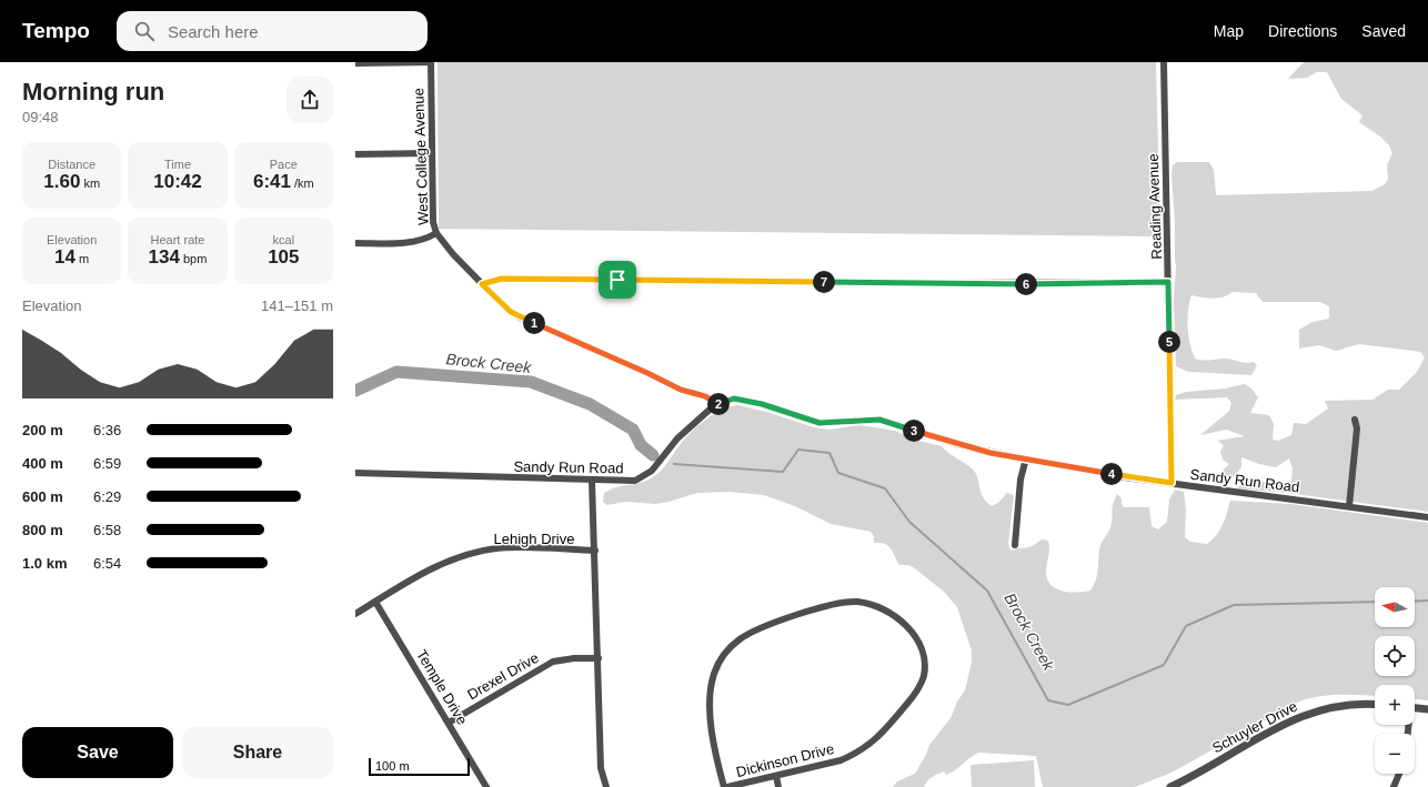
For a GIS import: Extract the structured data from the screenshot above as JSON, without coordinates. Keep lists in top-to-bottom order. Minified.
{"streets":{"street":["West College Avenue","Reading Avenue","Sandy Run Road","Lehigh Drive","Drexel Drive","Temple Drive","Schuyler Drive","Dickinson Drive"]},"crossings":[["West College Avenue","Sandy Run Road"],["Reading Avenue","Sandy Run Road"],["Lehigh Drive","Temple Drive"],["Drexel Drive","Temple Drive"]],"water":["Brock Creek"],"scale_bar":"100 m","north":"left","page":{"header":"Tempo","search":"Search here","nav":["Map","Directions","Saved"],"heading":["Morning run","09:48"],"stats":[["Distance","1.60 km"],["Time","10:42"],["Pace","6:41 /km"],["Elevation","14 m"],["Heart rate","134 bpm"],["kcal","105"]],"pins":["7","6","1","5","2","3","4"],"chart":["Elevation","141–151 m"],"list":[{"name":"200 m","note":"6:36"},{"name":"400 m","note":"6:59"},{"name":"600 m","note":"6:29"},{"name":"800 m","note":"6:58"},{"name":"1.0 km","note":"6:54"}],"map_buttons":["+","−"],"buttons":["Save","Share"],"scale":"100 m"}}
